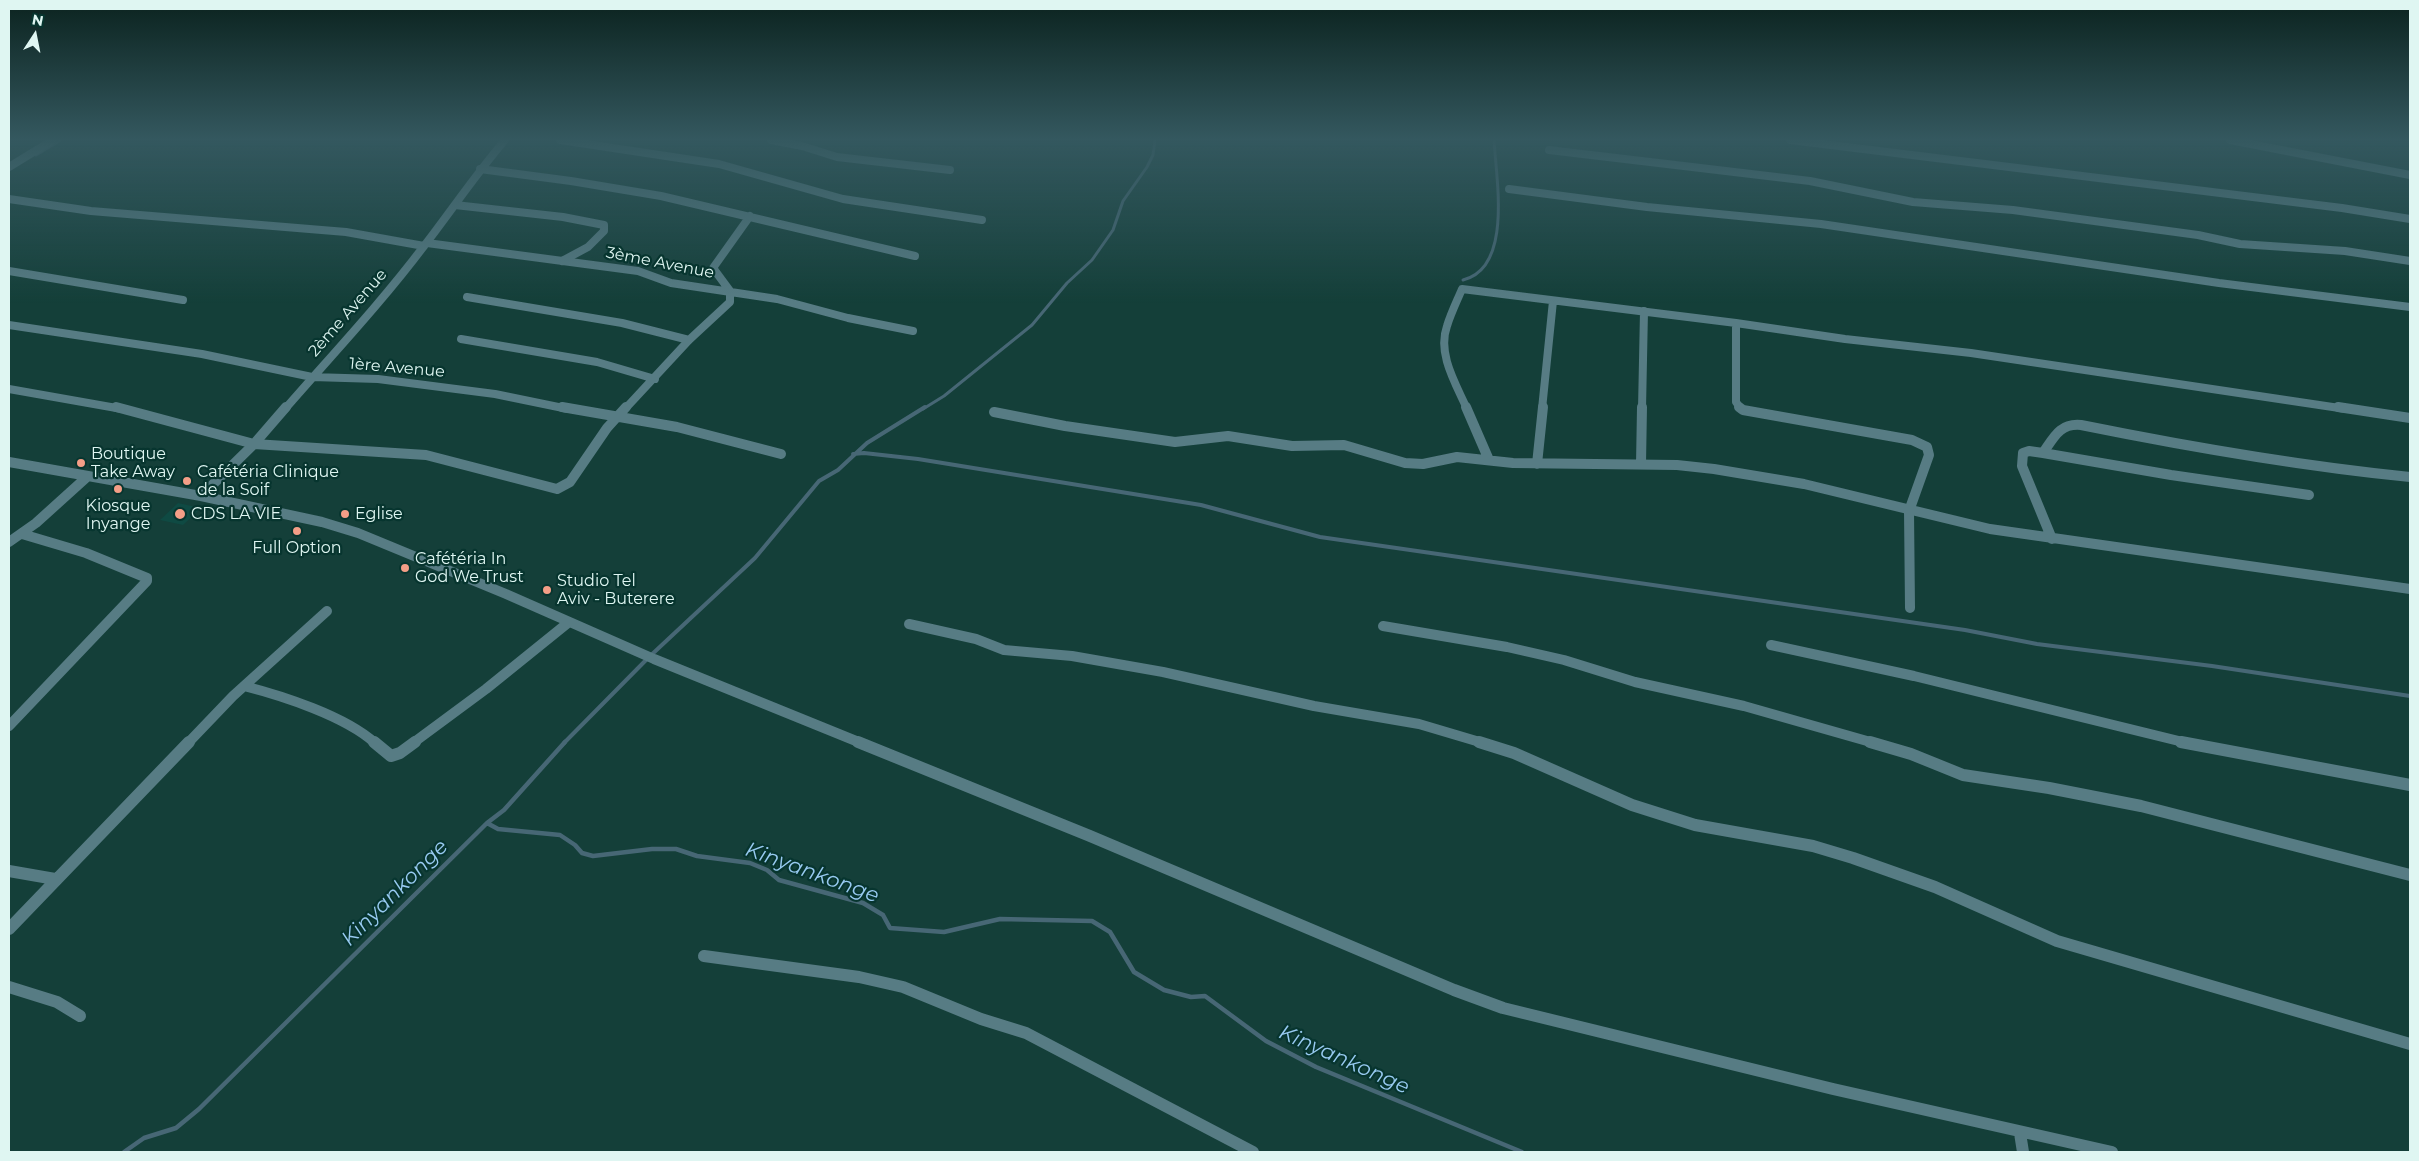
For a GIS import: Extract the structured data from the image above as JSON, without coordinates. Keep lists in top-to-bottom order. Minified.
{"streets":{"street":["3ème Avenue","2ème Avenue","1ère Avenue"]},"crossings":[["3ème Avenue","2ème Avenue"],["2ème Avenue","1ère Avenue"]],"water":["Kinyankonge"],"places":["Boutique Take Away","Cafétéria Clinique de la Soif","Kiosque Inyange","CDS LA VIE","Eglise","Full Option","Cafétéria In God We Trust","Studio Tel Aviv - Buterere"],"north":"top"}
